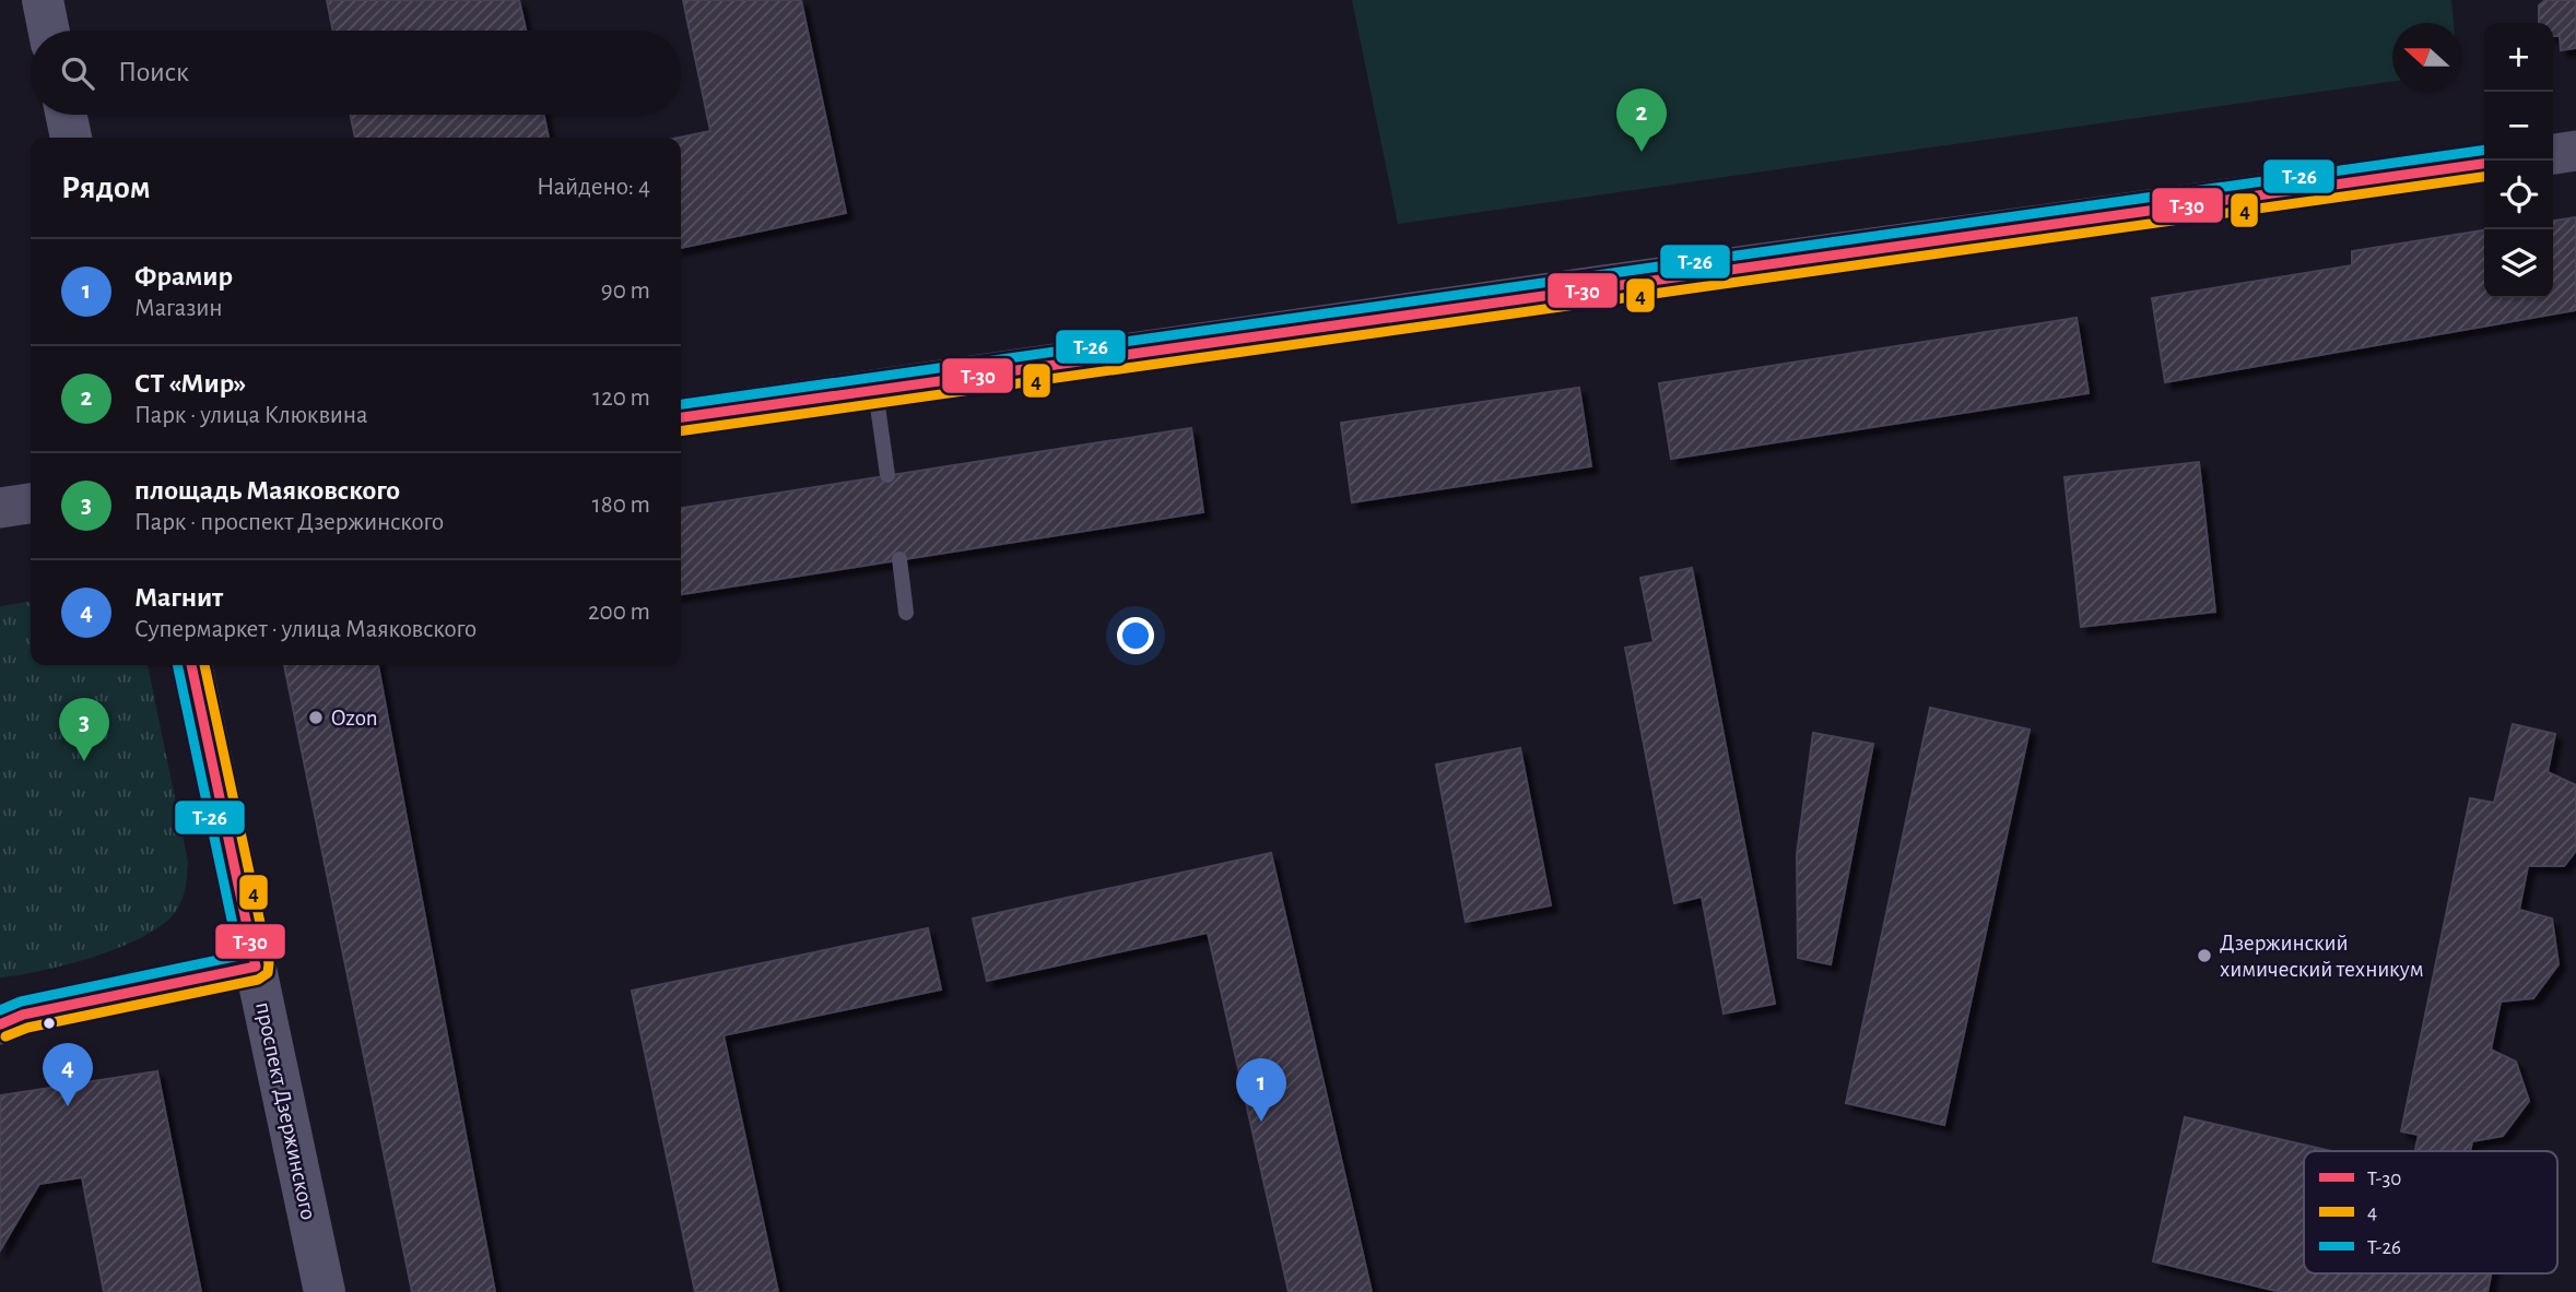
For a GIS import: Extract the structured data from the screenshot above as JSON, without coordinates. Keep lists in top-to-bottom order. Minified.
{"streets":{"main road":["проспект Дзержинского"]},"places":["Ozon","Дзержинский химический техникум"],"lines":["transit line Т-26","transit line Т-30","transit line 4"],"legend":["Т-30","4","Т-26"],"north":"left","page":{"map_buttons":["+","−"],"search":"Поиск","pins":["2","3","4","1"],"heading":["Рядом","Найдено: 4"],"list":[{"mark":"1","name":"Фрамир","note":"Магазин","value":"90 m"},{"mark":"2","name":"СТ «Мир»","note":"Парк · улица Клюквина","value":"120 m"},{"mark":"3","name":"площадь Маяковского","note":"Парк · проспект Дзержинского","value":"180 m"},{"mark":"4","name":"Магнит","note":"Супермаркет · улица Маяковского","value":"200 m"}]}}
